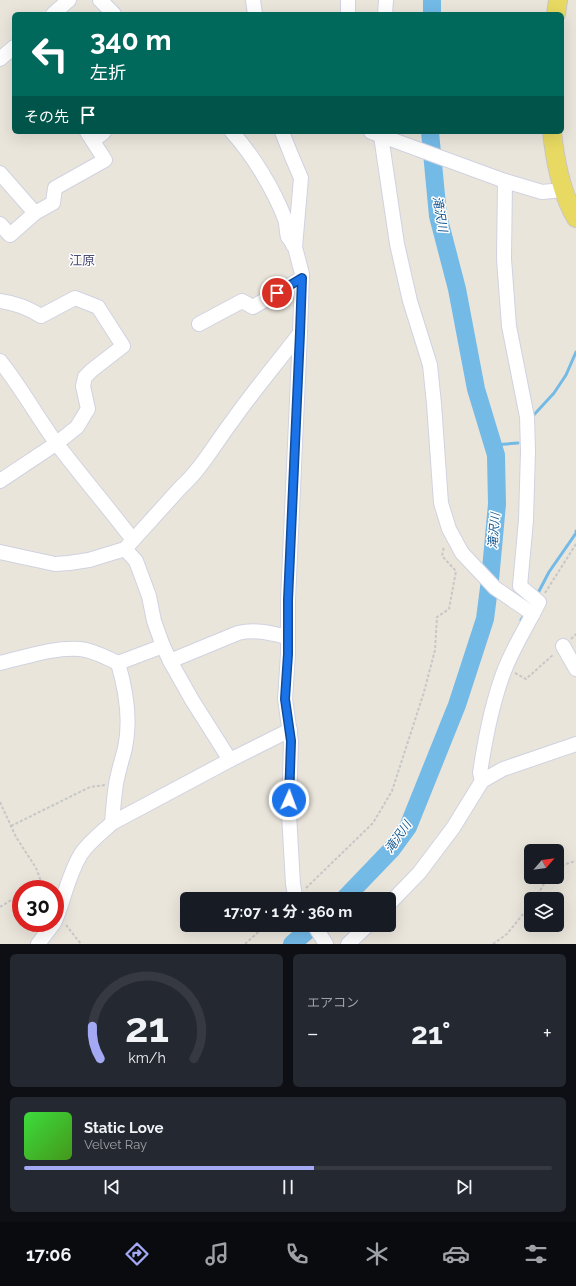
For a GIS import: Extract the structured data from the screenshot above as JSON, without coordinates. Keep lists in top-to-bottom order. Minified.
{"districts":["江原"],"water":["滝沢川"],"north":"top right","page":{"turn":["340 m","左折"],"then":"その先","limit":"30","trip":"17:07 · 1 分 · 360 m","tile":"エアコン","heat":["−","21°","+"],"song":["Static Love","Velvet Ray"],"tabs":"17:06","gauge":["21","km/h"]}}
